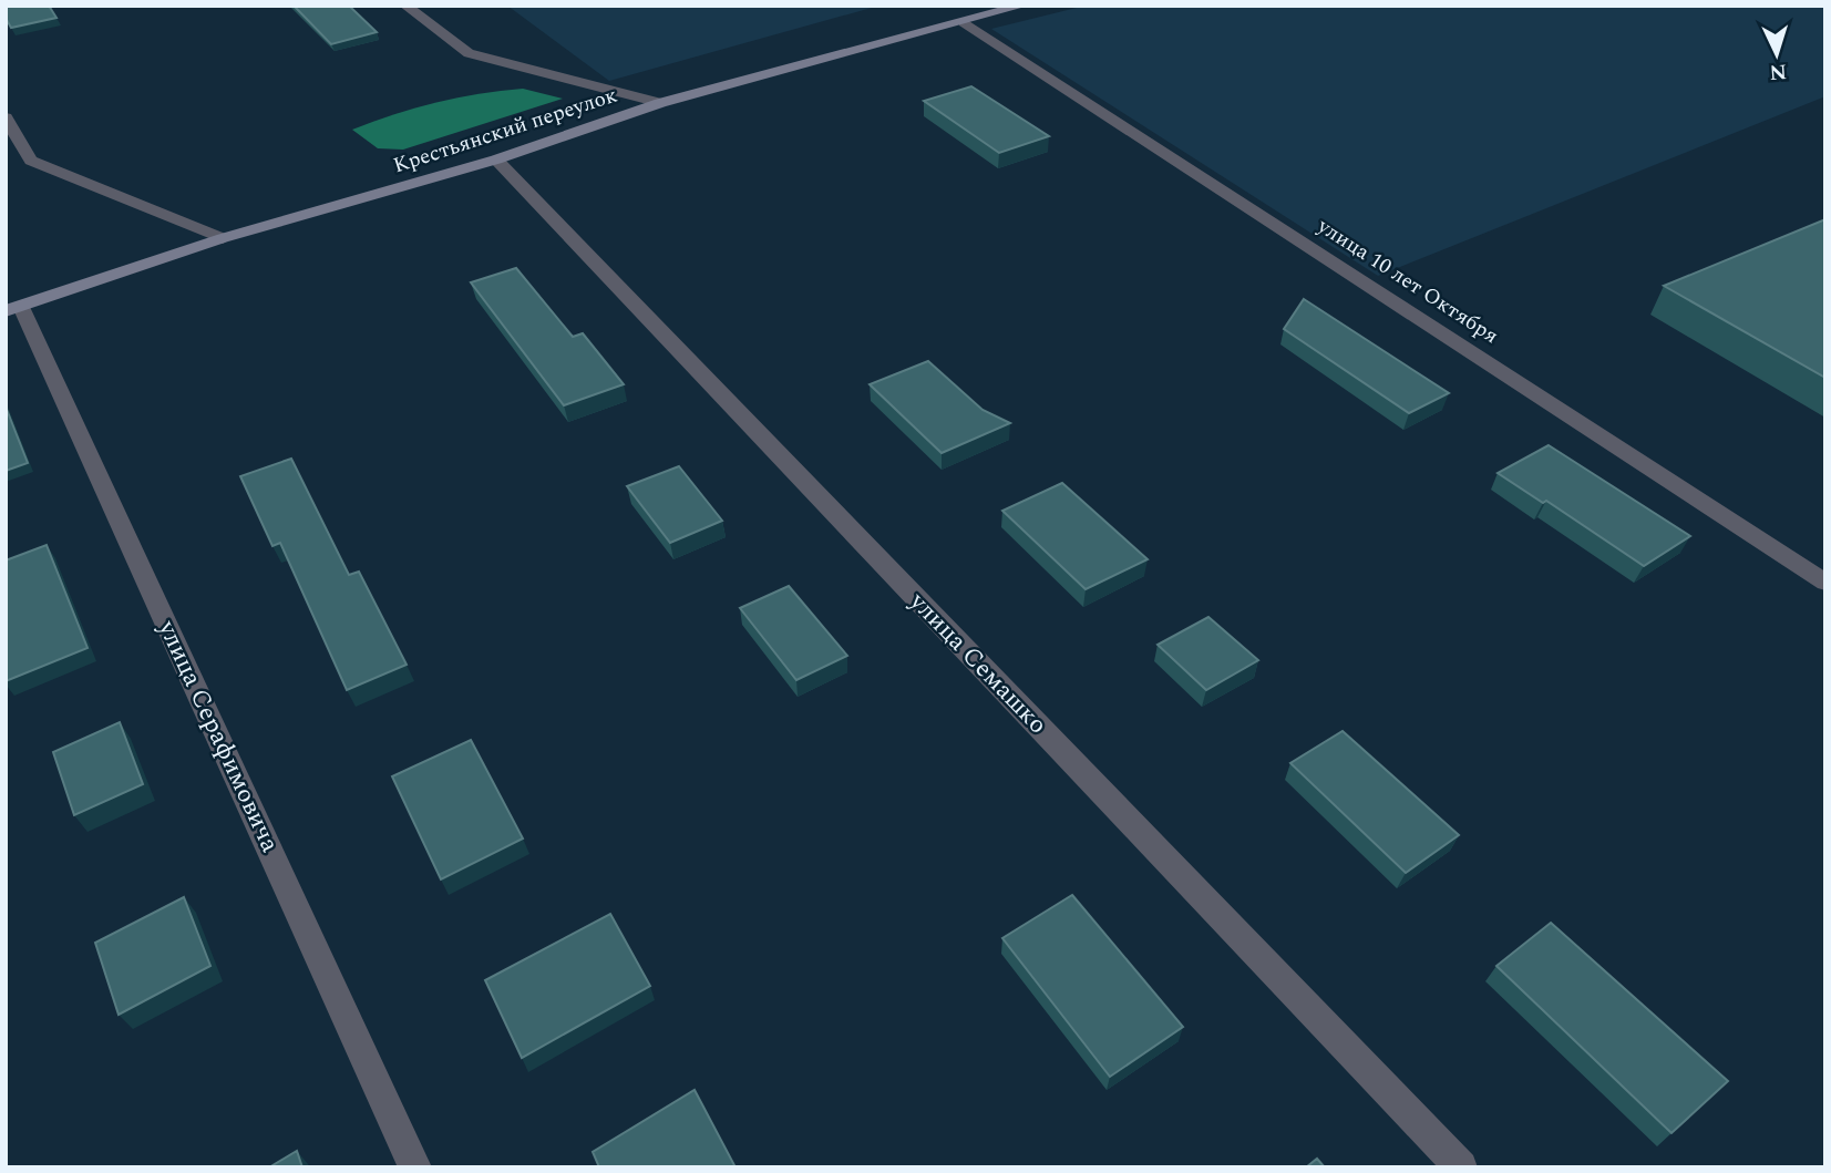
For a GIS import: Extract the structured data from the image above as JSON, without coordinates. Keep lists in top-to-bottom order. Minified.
{"streets":{"street":["Крестьянский переулок","улица 10 лет Октября","улица Семашко","улица Серафимовича"]},"crossings":[["Крестьянский переулок","улица 10 лет Октября"],["Крестьянский переулок","улица Семашко"],["Крестьянский переулок","улица Серафимовича"]],"north":"bottom"}
